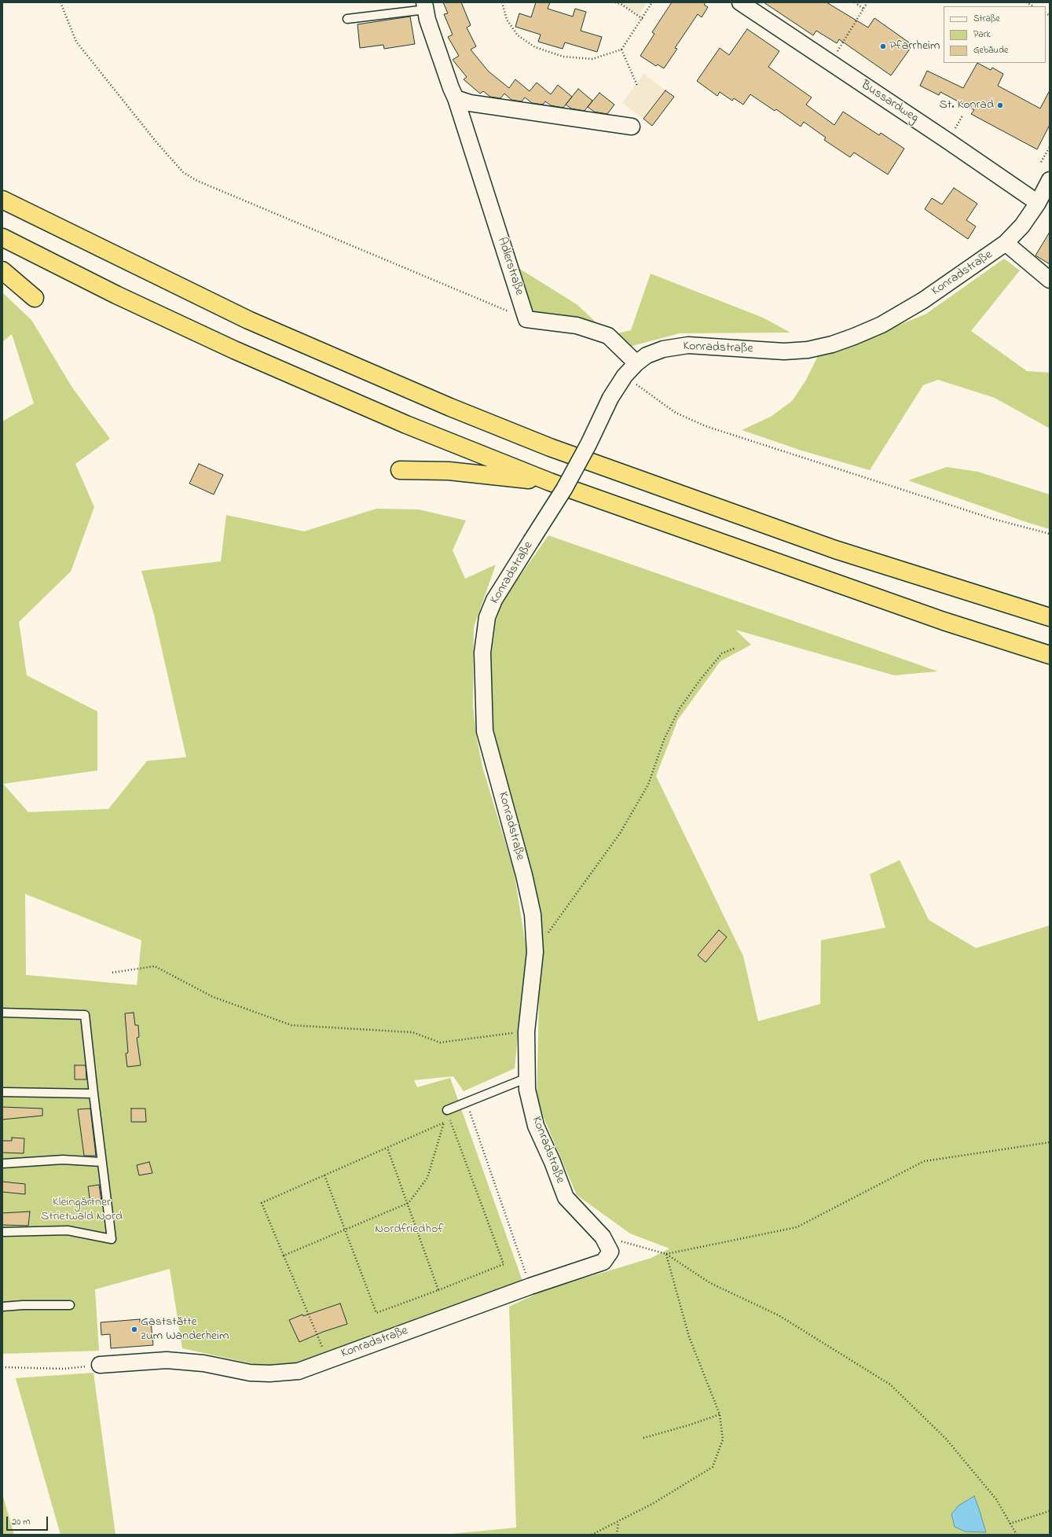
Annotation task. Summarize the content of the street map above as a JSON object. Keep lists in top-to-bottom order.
{
  "streets": {
    "street": ["Bussardweg", "Adlerstraße", "Konradstraße"]
  },
  "crossings": [
    ["Bussardweg", "Konradstraße"]
  ],
  "parks": ["Kleingärtner Strietwald Nord", "Nordfriedhof"],
  "places": ["Pfarrheim", "St. Konrad", "Gaststätte zum Wanderheim"],
  "legend": ["Straße", "Park", "Gebäude"],
  "scale_bar": "20 m"
}
